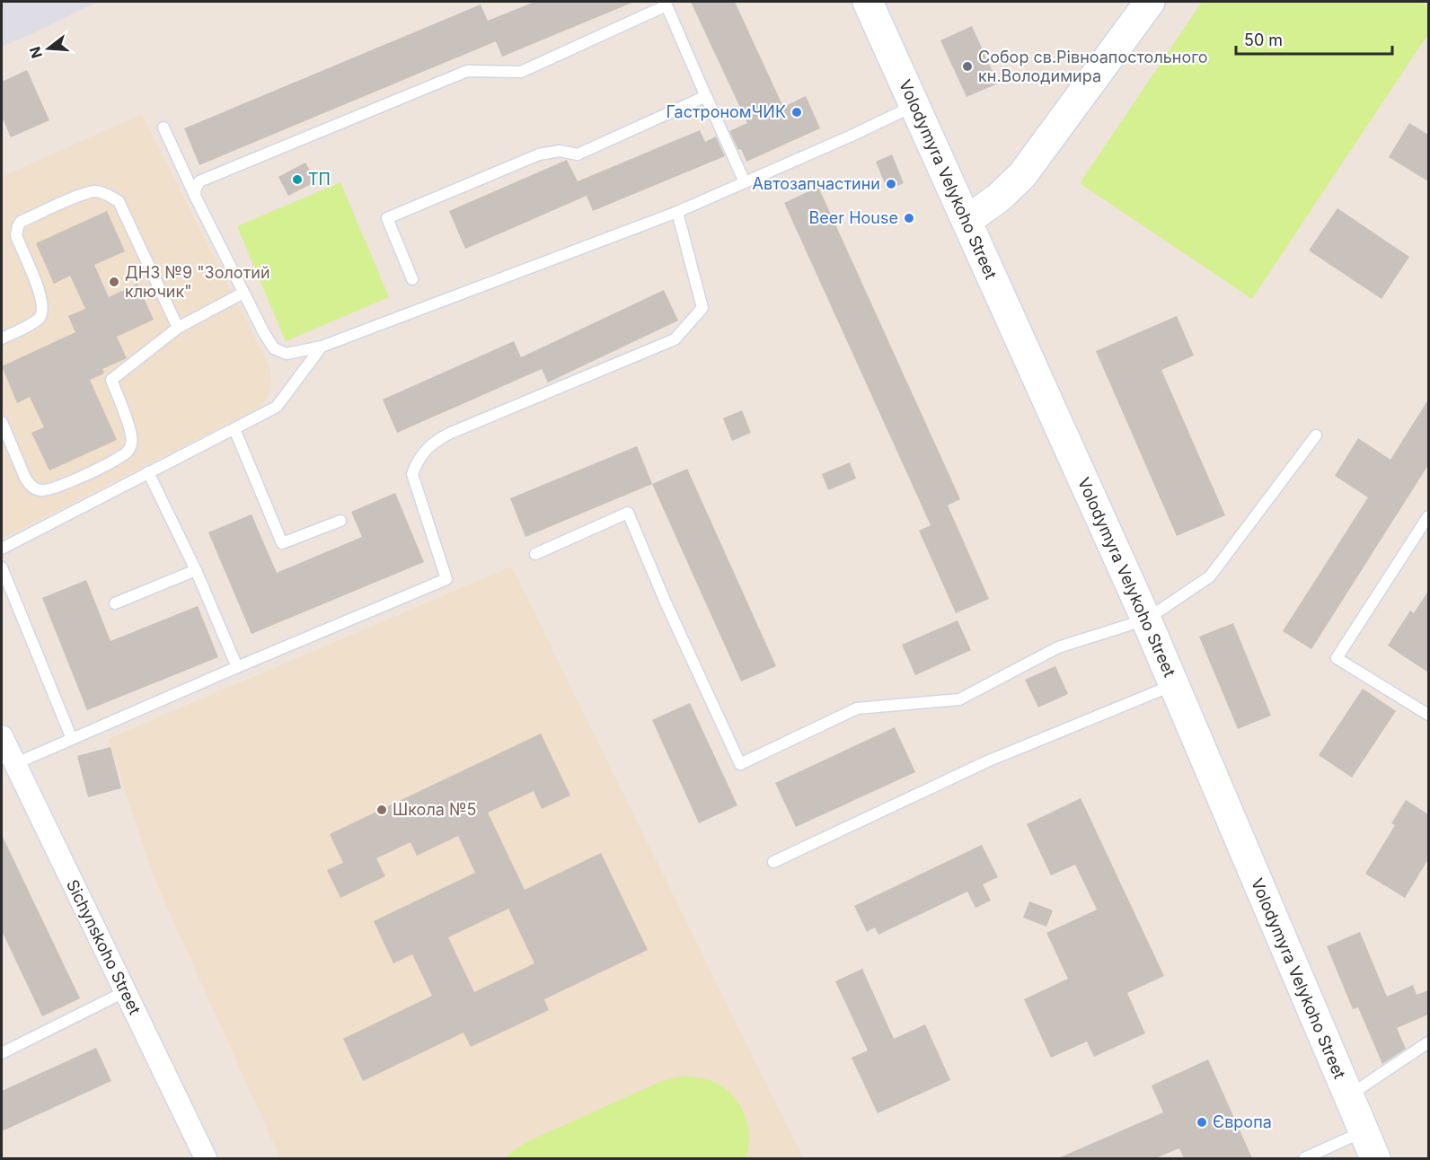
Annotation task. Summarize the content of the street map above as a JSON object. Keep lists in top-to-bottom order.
{
  "streets": {
    "main road": ["Volodymyra Velykoho Street"],
    "street": ["Sichynskoho Street"]
  },
  "places": [
    "Собор св.Рівноапостольного кн.Володимира",
    "ГастрономЧИК",
    "ТП",
    "Автозапчастини",
    "Beer House",
    "ДНЗ №9 \"Золотий ключик\"",
    "Школа №5",
    "Європа"
  ],
  "scale_bar": "50 m",
  "north": "left"
}
